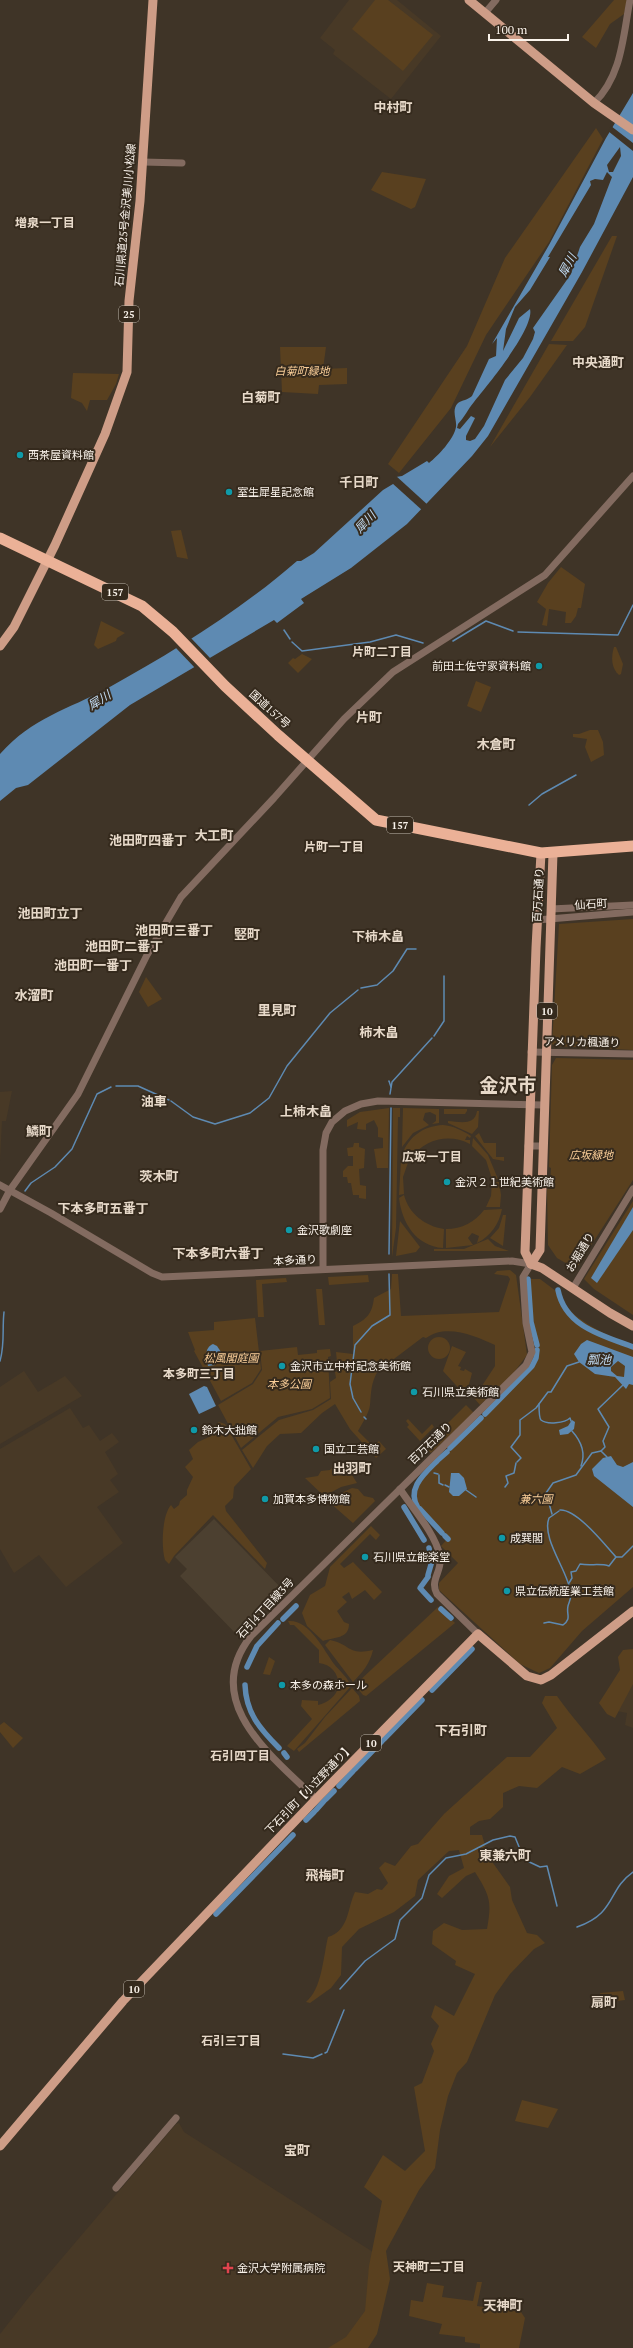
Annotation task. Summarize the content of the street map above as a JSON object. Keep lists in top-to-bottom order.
{
  "streets": {
    "highway": ["157", "国道157号", "百万石通り"],
    "main road": [
      "石川県道25号金沢美川小松線",
      "25",
      "10",
      "お堀通り",
      "下石引町【小立野通り】"
    ],
    "street": [
      "仙石町",
      "アメリカ楓通り",
      "本多通り",
      "石引4丁目線3号"
    ]
  },
  "crossings": [
    ["石川県道25号金沢美川小松線", "国道157号"],
    ["157", "百万石通り"],
    ["国道157号", "百万石通り"],
    ["百万石通り", "仙石町"],
    ["百万石通り", "アメリカ楓通り"],
    ["百万石通り", "本多通り"],
    ["百万石通り", "石引4丁目線3号"],
    ["石引4丁目線3号", "下石引町【小立野通り】"]
  ],
  "districts": [
    "中村町",
    "増泉一丁目",
    "中央通町",
    "白菊町",
    "千日町",
    "片町二丁目",
    "片町",
    "木倉町",
    "大工町",
    "池田町四番丁",
    "片町一丁目",
    "池田町立丁",
    "池田町三番丁",
    "竪町",
    "下柿木畠",
    "池田町二番丁",
    "池田町一番丁",
    "水溜町",
    "里見町",
    "柿木畠",
    "金沢市",
    "油車",
    "上柿木畠",
    "鱗町",
    "広坂一丁目",
    "茨木町",
    "下本多町五番丁",
    "下本多町六番丁",
    "本多町三丁目",
    "出羽町",
    "下石引町",
    "石引四丁目",
    "東兼六町",
    "飛梅町",
    "扇町",
    "石引三丁目",
    "宝町",
    "天神町二丁目",
    "天神町"
  ],
  "water": ["犀川", "瓢池"],
  "parks": [
    "白菊町緑地",
    "広坂緑地",
    "松風閣庭園",
    "本多公園",
    "兼六園"
  ],
  "places": {
    "other": [
      "西茶屋資料館",
      "室生犀星記念館",
      "前田土佐守家資料館",
      "金沢２１世紀美術館",
      "金沢歌劇座",
      "金沢市立中村記念美術館",
      "石川県立美術館",
      "鈴木大拙館",
      "国立工芸館",
      "加賀本多博物館",
      "成巽閣",
      "石川県立能楽堂",
      "県立伝統産業工芸館",
      "本多の森ホール"
    ],
    "health": ["金沢大学附属病院"]
  },
  "scale_bar": "100 m"
}
